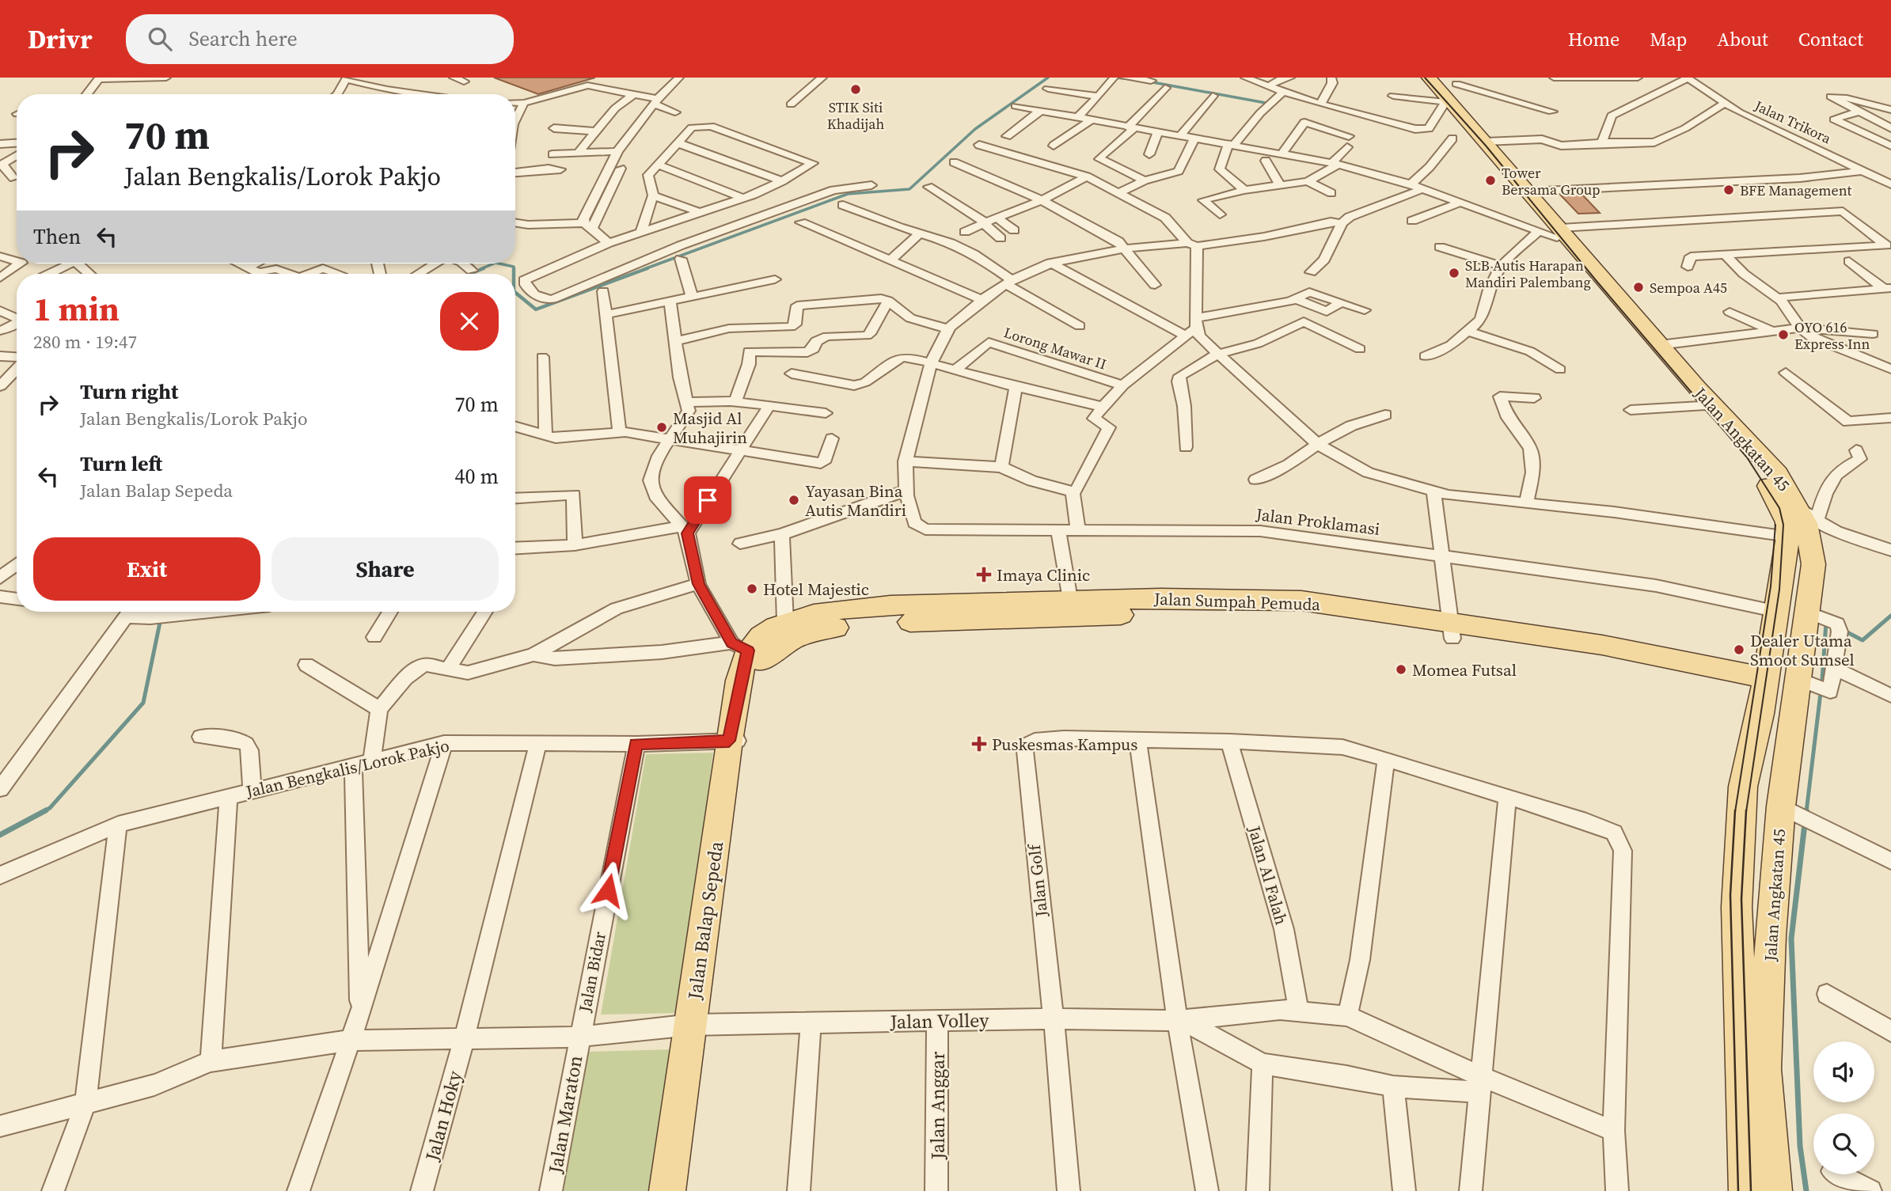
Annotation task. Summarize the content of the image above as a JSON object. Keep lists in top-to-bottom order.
{
  "streets": {
    "main road": ["Jalan Angkatan 45", "Jalan Sumpah Pemuda", "Jalan Balap Sepeda"],
    "street": [
      "Jalan Trikora",
      "Lorong Mawar II",
      "Jalan Proklamasi",
      "Jalan Bengkalis/Lorok Pakjo",
      "Jalan Al Falah",
      "Jalan Golf",
      "Jalan Bidar",
      "Jalan Volley",
      "Jalan Anggar",
      "Jalan Maraton",
      "Jalan Hoky"
    ]
  },
  "crossings": [
    ["Jalan Angkatan 45", "Jalan Proklamasi"],
    ["Jalan Angkatan 45", "Jalan Sumpah Pemuda"],
    ["Jalan Sumpah Pemuda", "Jalan Balap Sepeda"],
    ["Jalan Bengkalis/Lorok Pakjo", "Jalan Balap Sepeda"],
    ["Jalan Bengkalis/Lorok Pakjo", "Jalan Bidar"],
    ["Jalan Bengkalis/Lorok Pakjo", "Jalan Hoky"],
    ["Jalan Al Falah", "Jalan Volley"],
    ["Jalan Golf", "Jalan Volley"],
    ["Jalan Balap Sepeda", "Jalan Volley"],
    ["Jalan Bidar", "Jalan Volley"],
    ["Jalan Bidar", "Jalan Maraton"],
    ["Jalan Volley", "Jalan Anggar"],
    ["Jalan Volley", "Jalan Maraton"],
    ["Jalan Volley", "Jalan Hoky"]
  ],
  "places": {
    "other": [
      "STIK Siti Khadijah",
      "Tower Bersama Group",
      "BFE Management",
      "SLB Autis Harapan Mandiri Palembang",
      "Sempoa A45",
      "OYO 616 Express Inn",
      "Masjid Al Muhajirin",
      "Yayasan Bina Autis Mandiri",
      "Hotel Majestic",
      "Dealer Utama Smoot Sumsel",
      "Momea Futsal"
    ],
    "health": ["Imaya Clinic", "Puskesmas Kampus"]
  },
  "page": {
    "header": "Drivr",
    "search": "Search here",
    "nav": [
      "Home",
      "Map",
      "About",
      "Contact"
    ],
    "turn": ["70 m", "Jalan Bengkalis/Lorok Pakjo"],
    "then": "Then",
    "heading": ["1 min", "280 m · 19:47"],
    "list": [
      {
        "name": "Turn right",
        "note": "Jalan Bengkalis/Lorok Pakjo",
        "value": "70 m"
      },
      {
        "name": "Turn left",
        "note": "Jalan Balap Sepeda",
        "value": "40 m"
      }
    ],
    "buttons": ["Exit", "Share"]
  }
}
